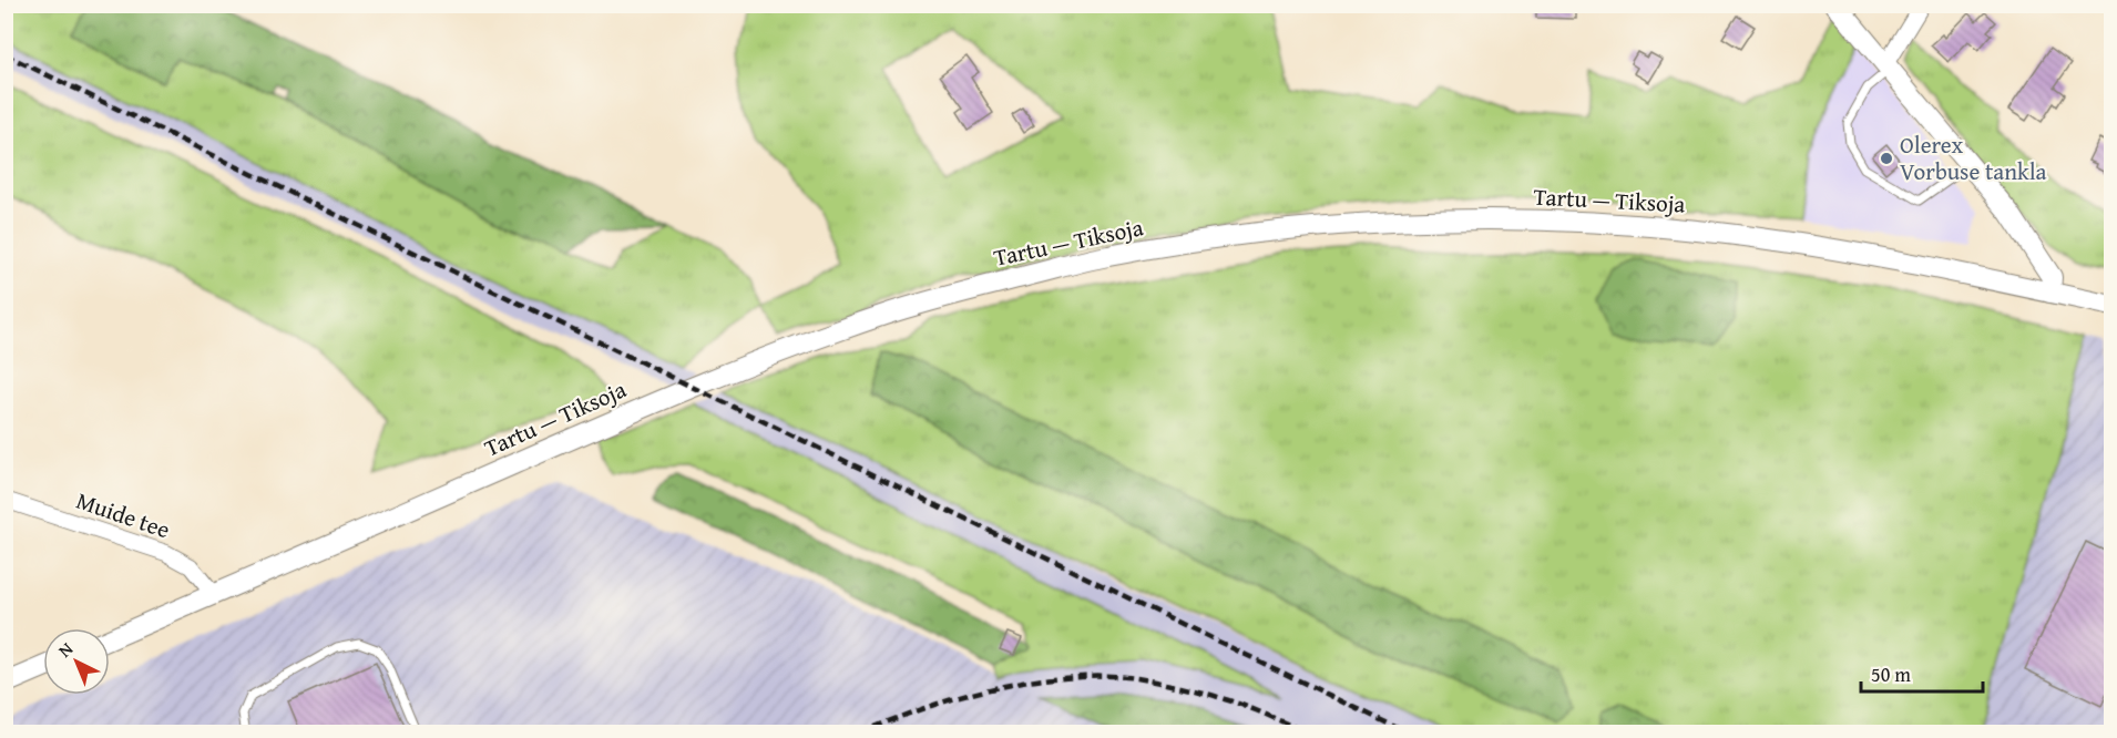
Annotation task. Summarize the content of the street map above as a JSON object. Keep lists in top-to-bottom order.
{
  "streets": {
    "main road": ["Tartu — Tiksoja"],
    "street": ["Muide tee"]
  },
  "crossings": [
    ["Tartu — Tiksoja", "Muide tee"]
  ],
  "places": ["Olerex Vorbuse tankla"],
  "scale_bar": "50 m",
  "north": "top left"
}
